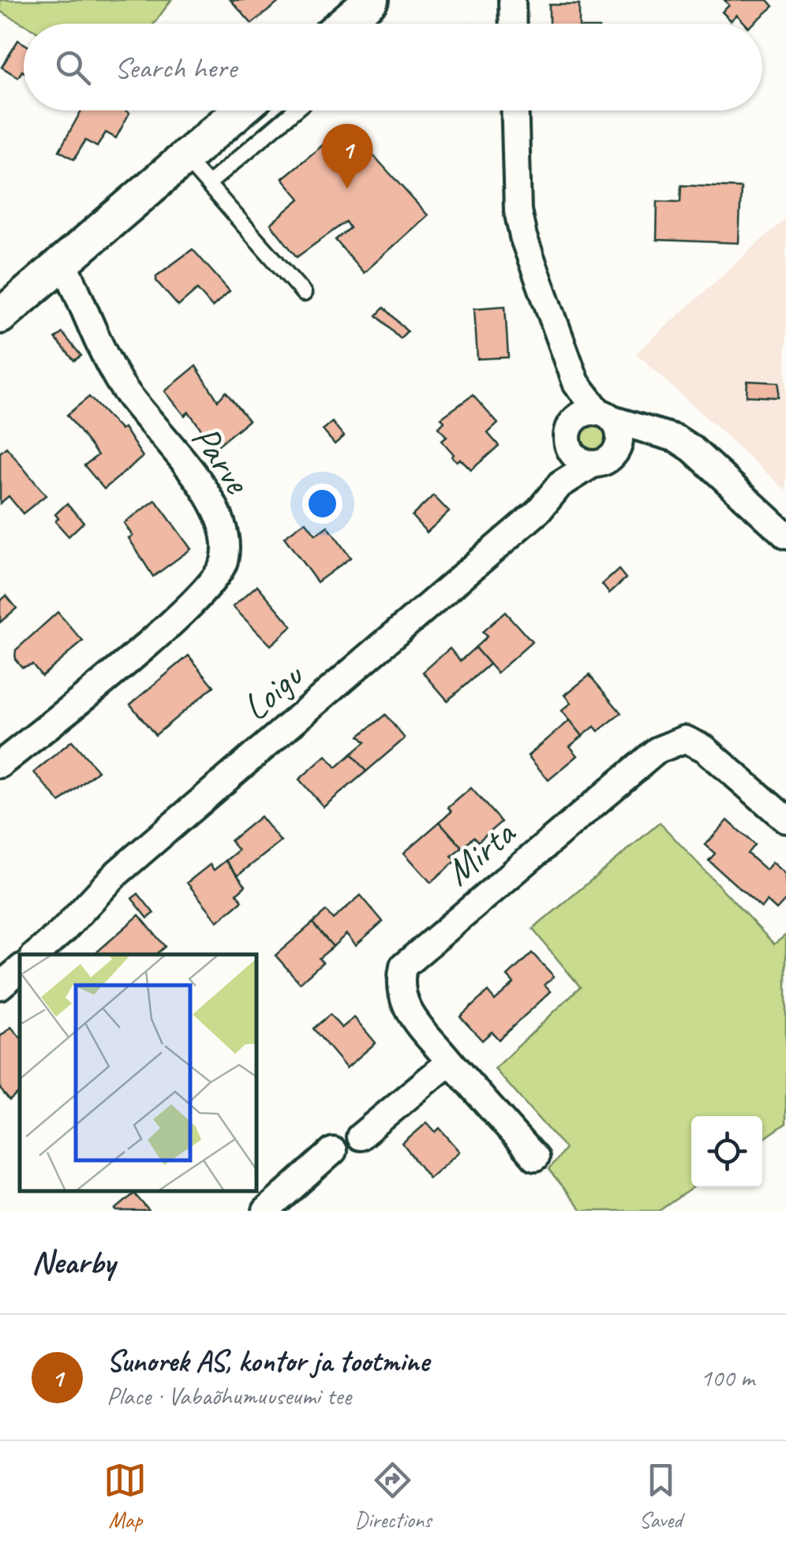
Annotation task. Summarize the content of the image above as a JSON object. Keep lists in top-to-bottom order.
{
  "streets": {
    "street": ["Parve", "Loigu", "Mirta"]
  },
  "page": {
    "search": "Search here",
    "pins": "1",
    "heading": "Nearby",
    "list": [
      {
        "mark": "1",
        "name": "Sunorek AS, kontor ja tootmine",
        "note": "Place · Vabaõhumuuseumi tee",
        "value": "100 m"
      }
    ],
    "nav": ["Map", "Directions", "Saved"]
  }
}
